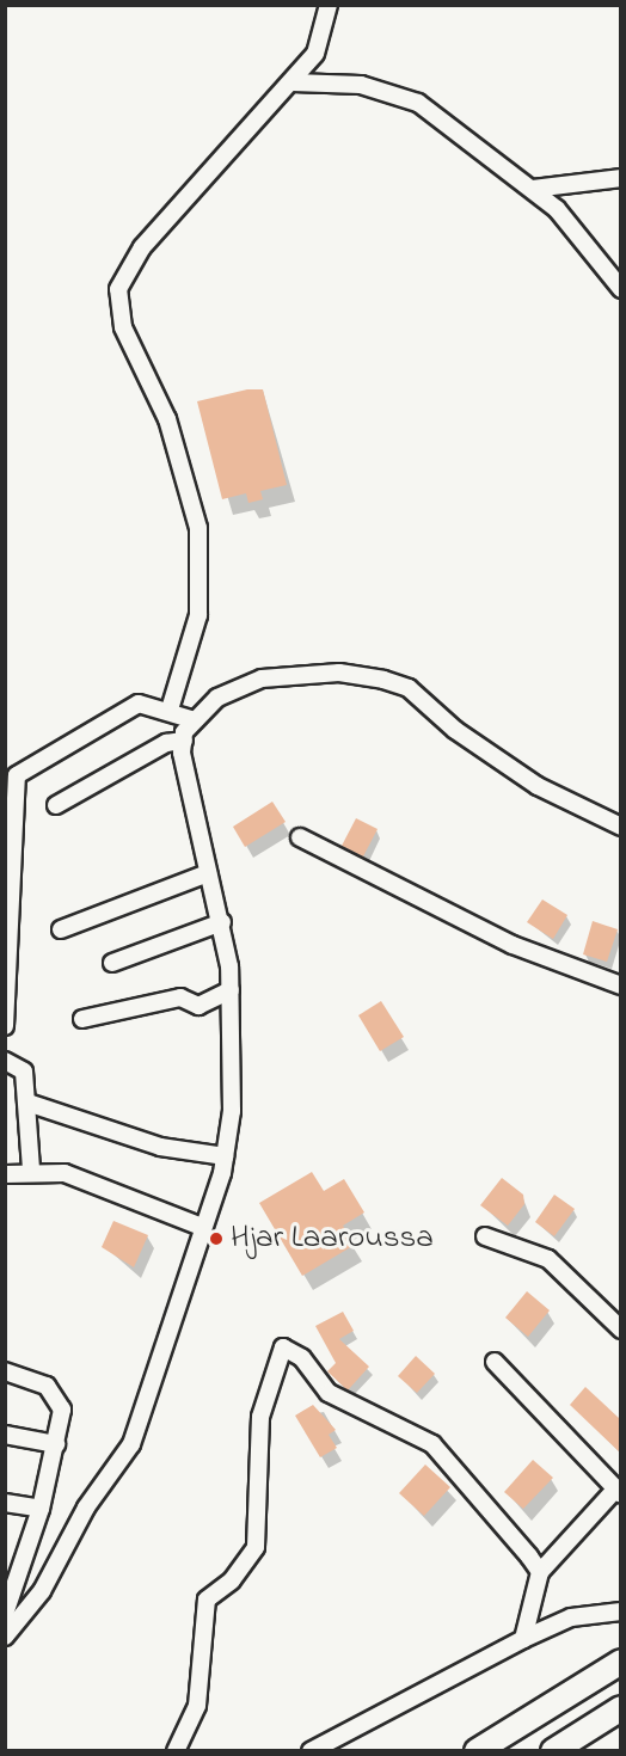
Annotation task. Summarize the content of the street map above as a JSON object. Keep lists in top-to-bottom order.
{
  "places": ["Hjar Laaroussa"]
}
